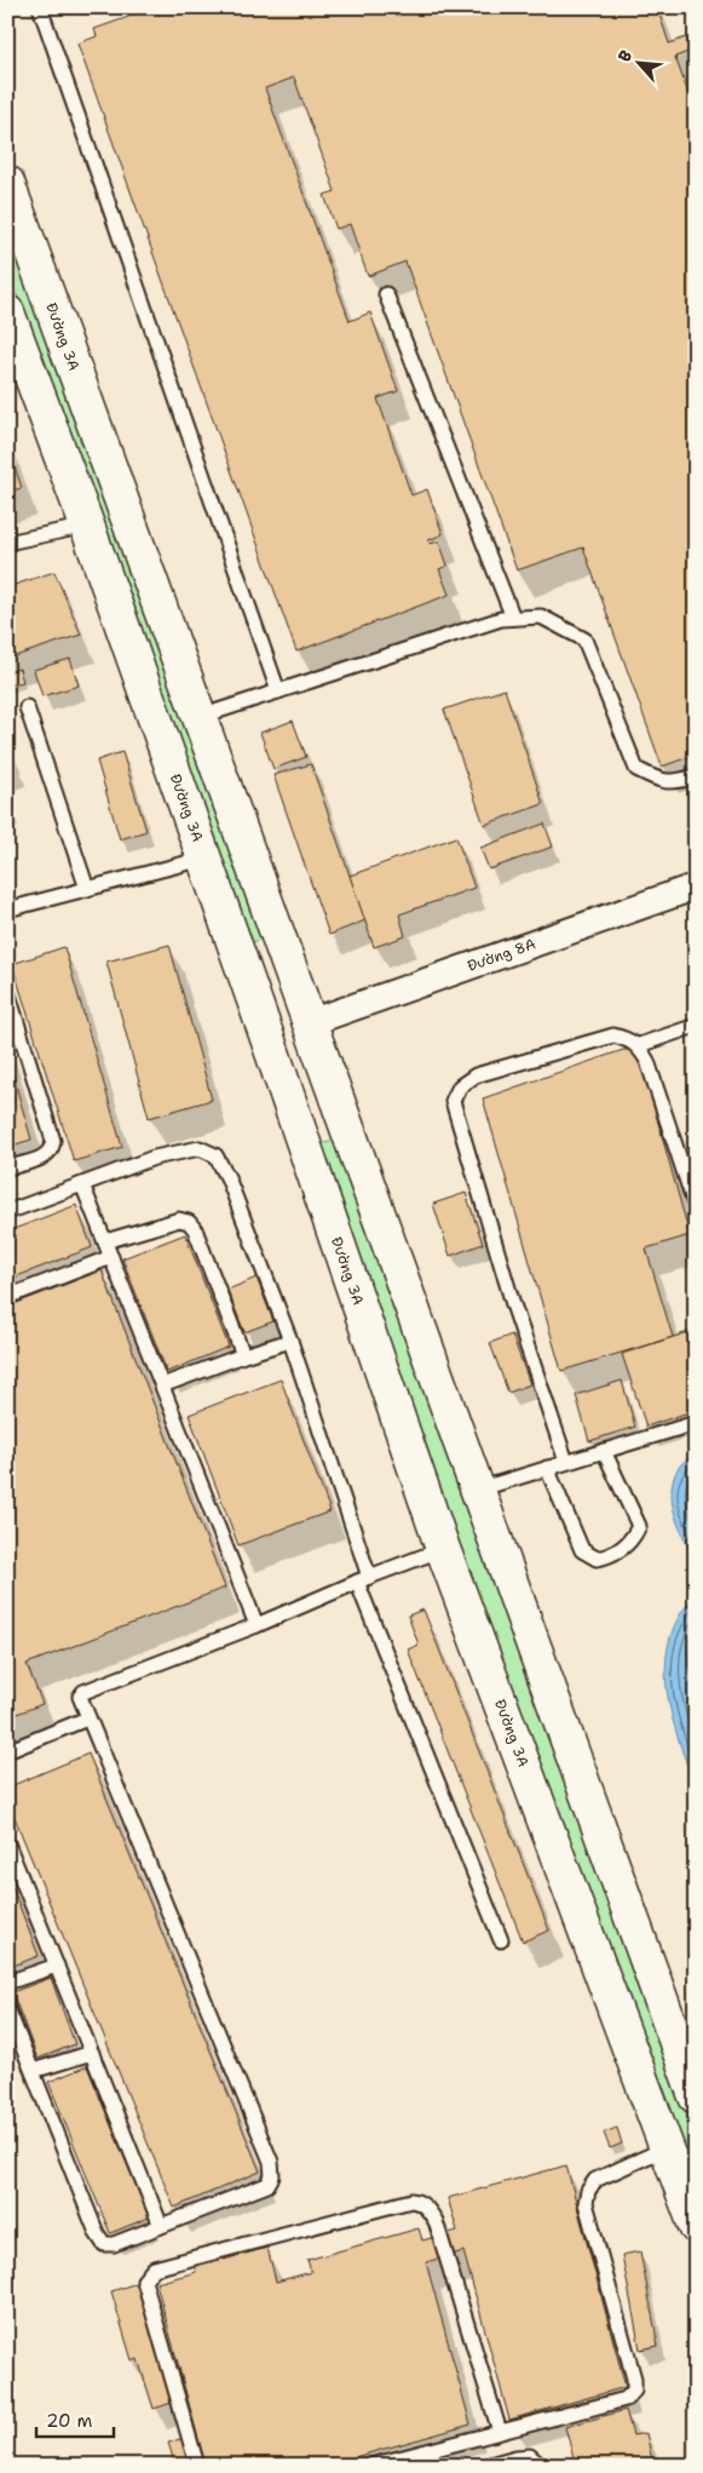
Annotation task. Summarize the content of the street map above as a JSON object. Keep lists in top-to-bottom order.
{
  "streets": {
    "street": ["Đường 3A", "Đường 8A"]
  },
  "crossings": [
    ["Đường 3A", "Đường 8A"]
  ],
  "scale_bar": "20 m",
  "north": "top left"
}
